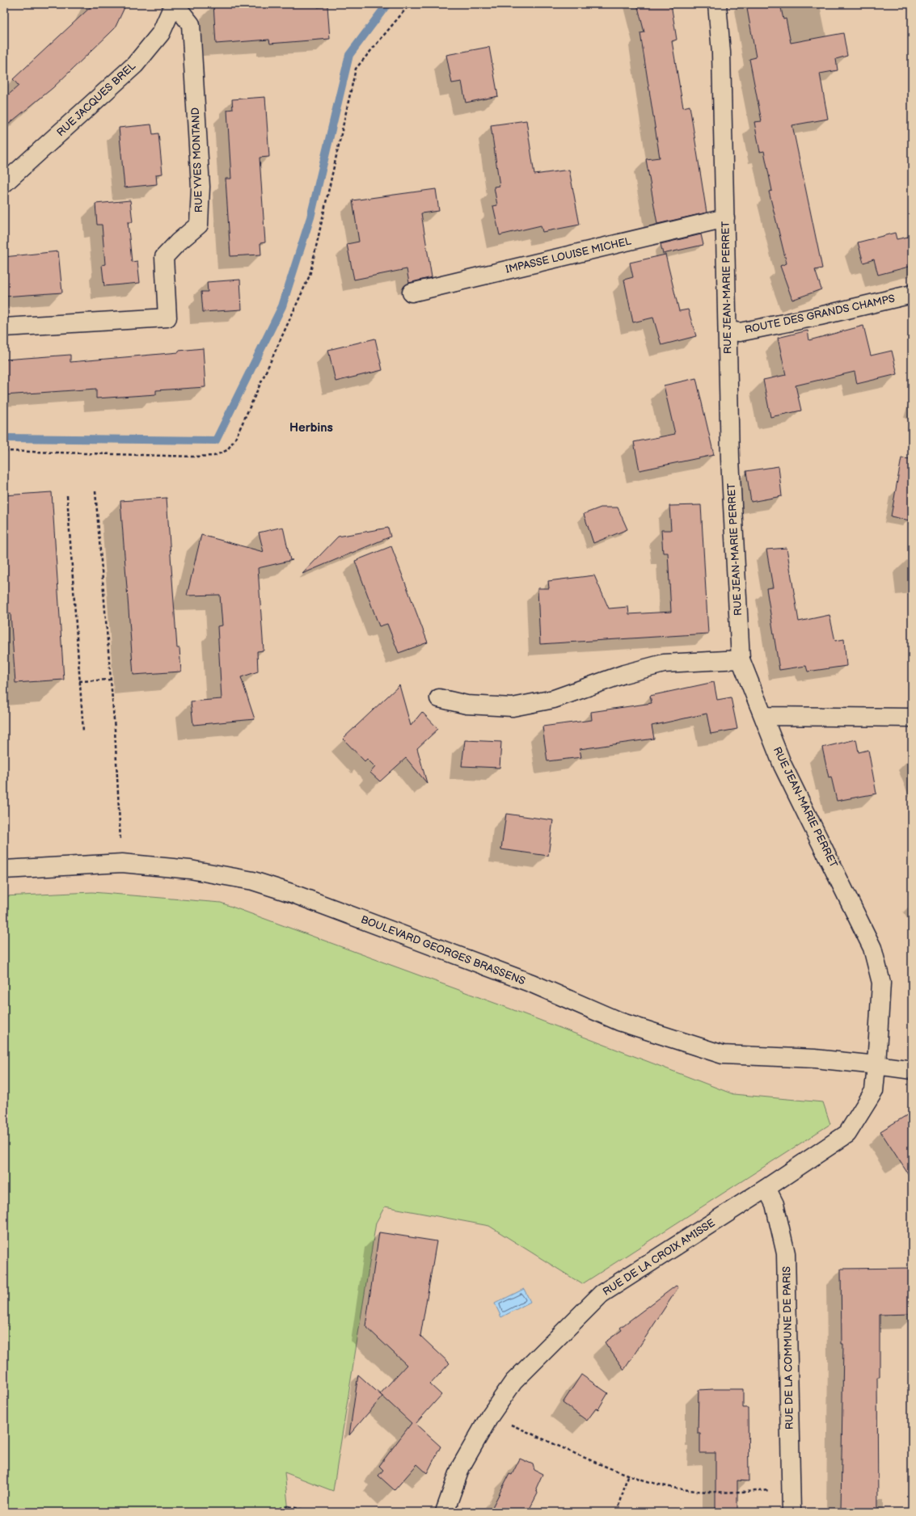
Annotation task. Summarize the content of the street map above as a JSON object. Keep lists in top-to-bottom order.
{
  "streets": {
    "street": [
      "RUE JACQUES BREL",
      "RUE YVES MONTAND",
      "IMPASSE LOUISE MICHEL",
      "RUE JEAN-MARIE PERRET",
      "ROUTE DES GRANDS CHAMPS",
      "BOULEVARD GEORGES BRASSENS",
      "RUE DE LA CROIX AMISSE",
      "RUE DE LA COMMUNE DE PARIS"
    ]
  },
  "crossings": [
    ["RUE JACQUES BREL", "RUE YVES MONTAND"],
    ["IMPASSE LOUISE MICHEL", "RUE JEAN-MARIE PERRET"],
    ["RUE JEAN-MARIE PERRET", "ROUTE DES GRANDS CHAMPS"],
    ["RUE JEAN-MARIE PERRET", "BOULEVARD GEORGES BRASSENS"],
    ["RUE JEAN-MARIE PERRET", "RUE DE LA CROIX AMISSE"],
    ["BOULEVARD GEORGES BRASSENS", "RUE DE LA CROIX AMISSE"],
    ["RUE DE LA CROIX AMISSE", "RUE DE LA COMMUNE DE PARIS"]
  ],
  "districts": ["Herbins"]
}
